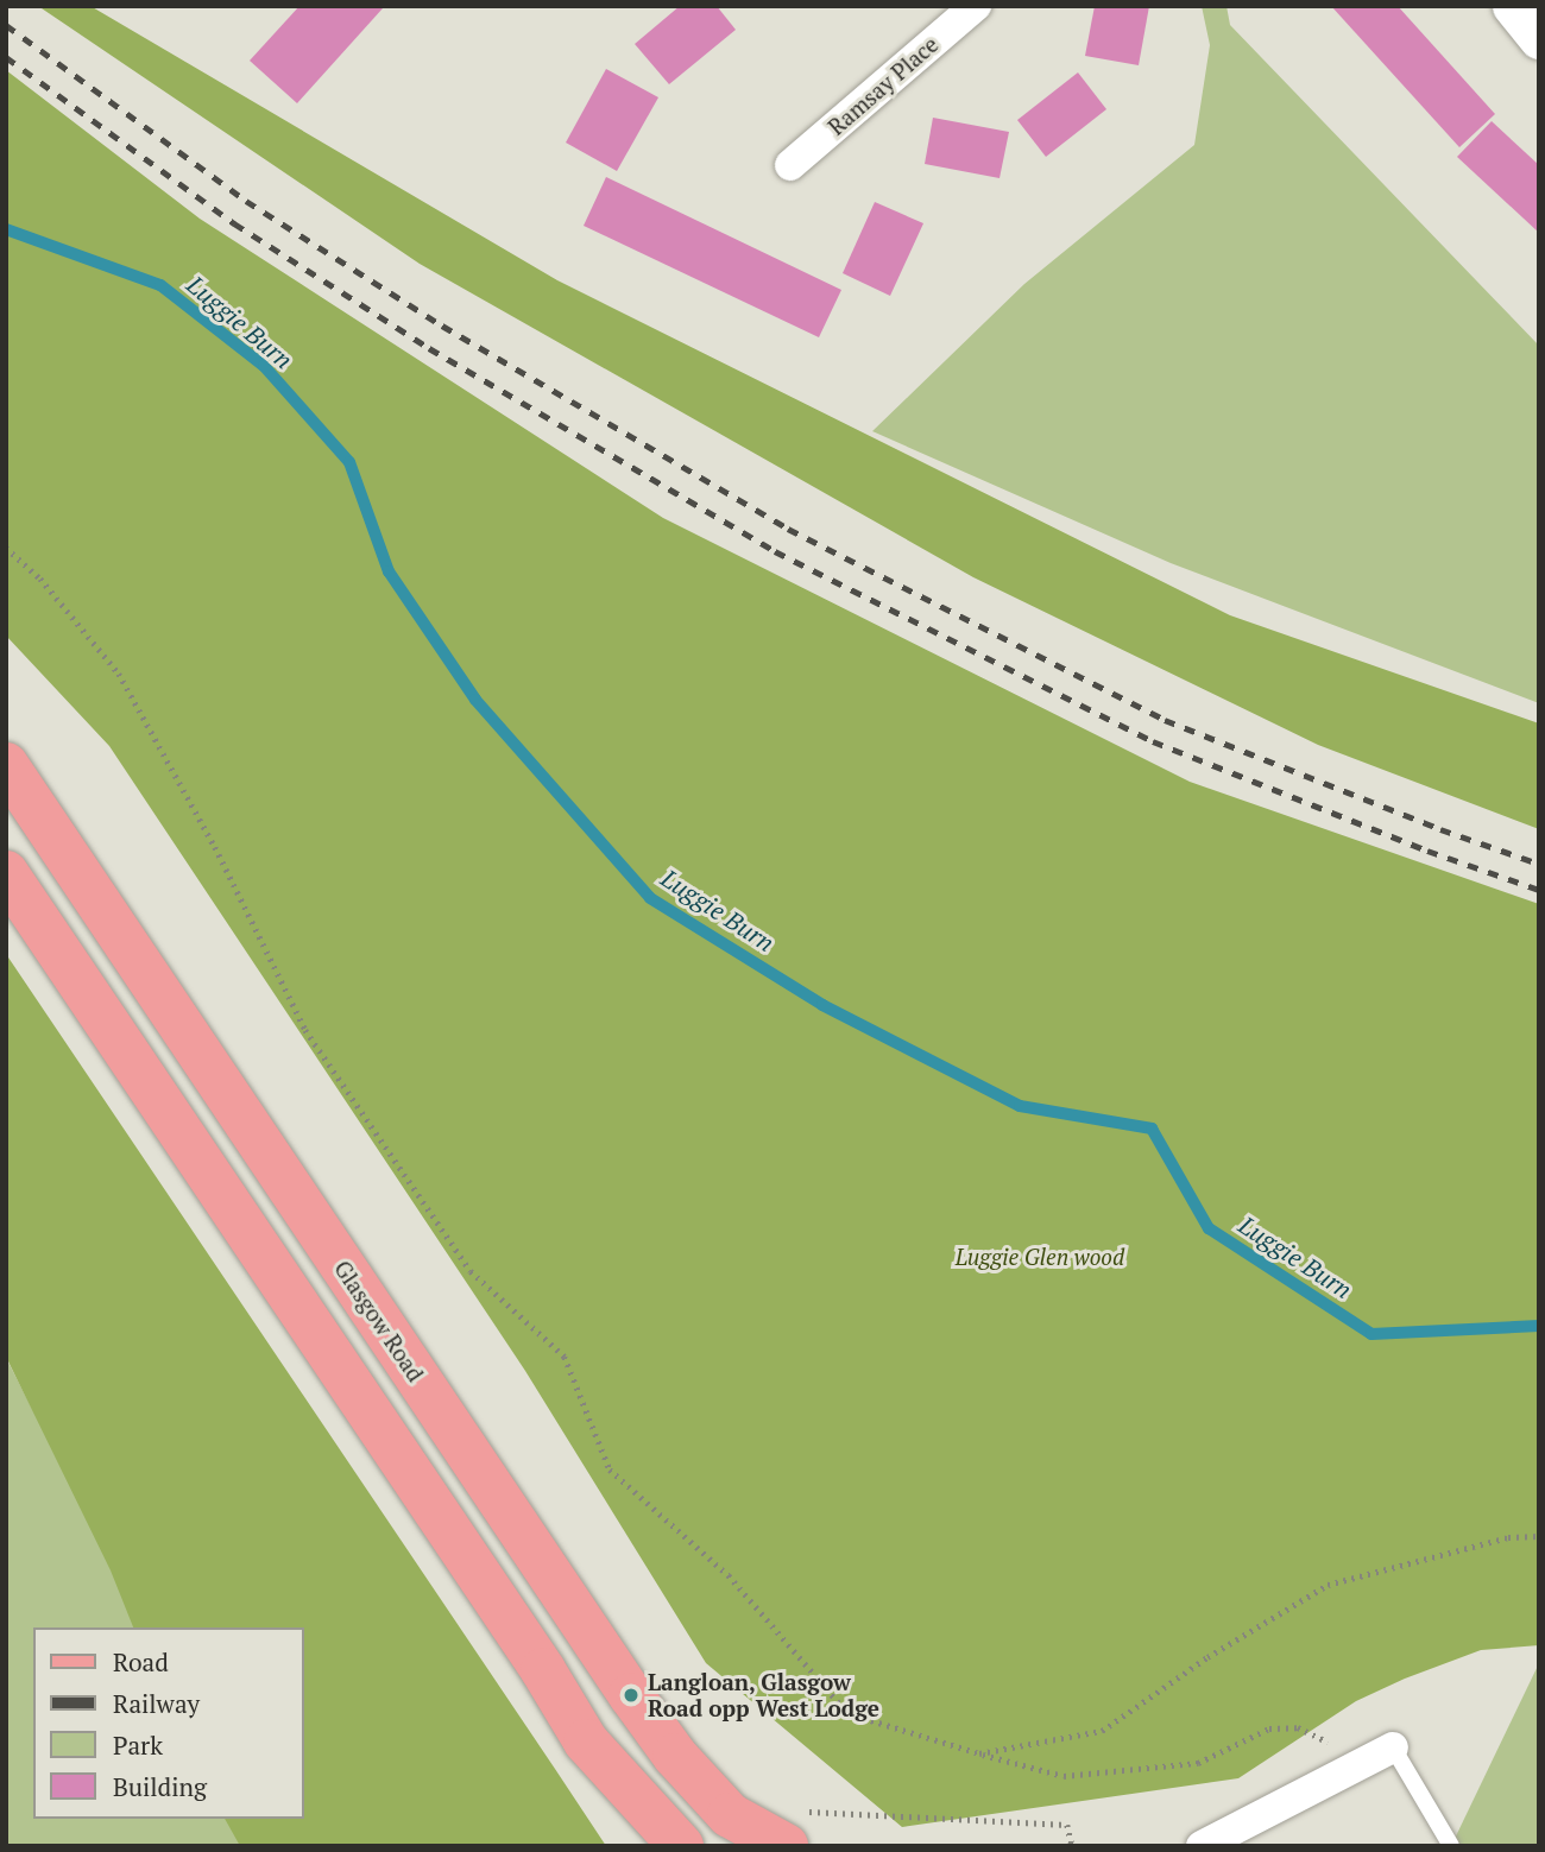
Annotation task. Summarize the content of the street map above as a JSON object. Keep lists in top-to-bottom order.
{
  "streets": {
    "main road": ["Glasgow Road"],
    "street": ["Ramsay Place"]
  },
  "water": ["Luggie Burn"],
  "parks": ["Luggie Glen wood"],
  "places": ["Langloan, Glasgow Road opp West Lodge"],
  "legend": [
    "Road",
    "Railway",
    "Park",
    "Building"
  ]
}
